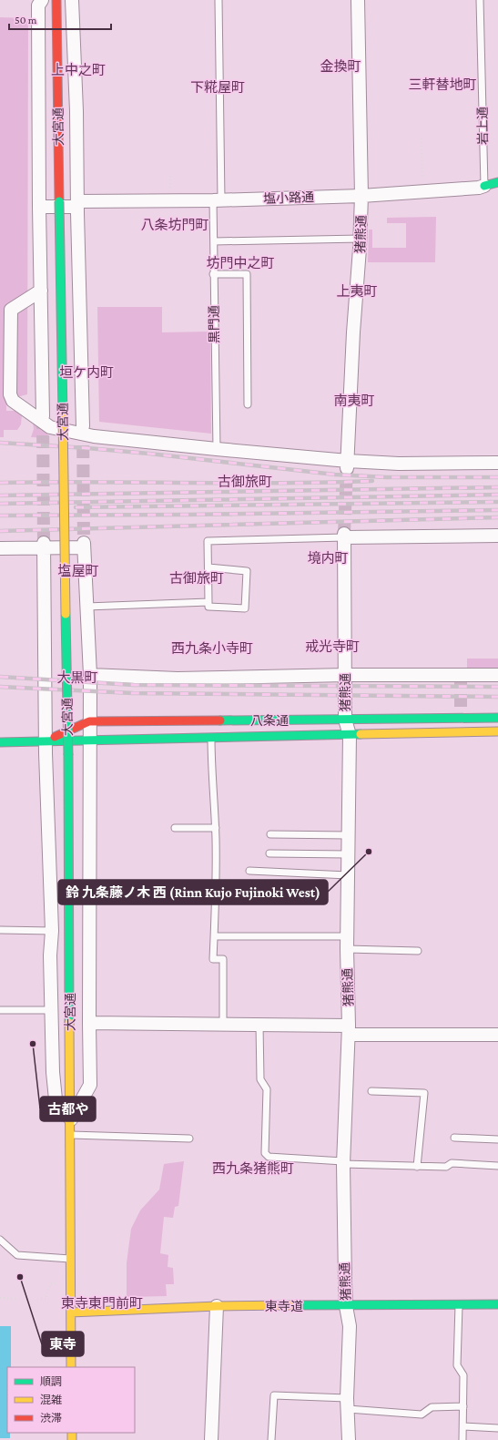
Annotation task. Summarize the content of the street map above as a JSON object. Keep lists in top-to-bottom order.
{
  "streets": {
    "street": [
      "大宮通",
      "塩小路通",
      "猪熊通",
      "八条通",
      "東寺道"
    ],
    "lane": ["岩上通", "黒門通"]
  },
  "crossings": [
    ["岩上通", "塩小路通"],
    ["大宮通", "東寺道"],
    ["塩小路通", "猪熊通"],
    ["塩小路通", "黒門通"],
    ["猪熊通", "八条通"],
    ["猪熊通", "東寺道"]
  ],
  "districts": [
    "金換町",
    "上中之町",
    "三軒替地町",
    "下糀屋町",
    "八条坊門町",
    "坊門中之町",
    "上夷町",
    "垣ケ内町",
    "南夷町",
    "古御旅町",
    "境内町",
    "塩屋町",
    "古御旅町",
    "戒光寺町",
    "西九条小寺町",
    "大黒町",
    "西九条猪熊町",
    "東寺東門前町"
  ],
  "places": ["鈴 九条藤ノ木 西 (Rinn Kujo Fujinoki West)", "古都や", "東寺"],
  "legend": ["順調", "混雑", "渋滞"],
  "scale_bar": "50 m"
}
